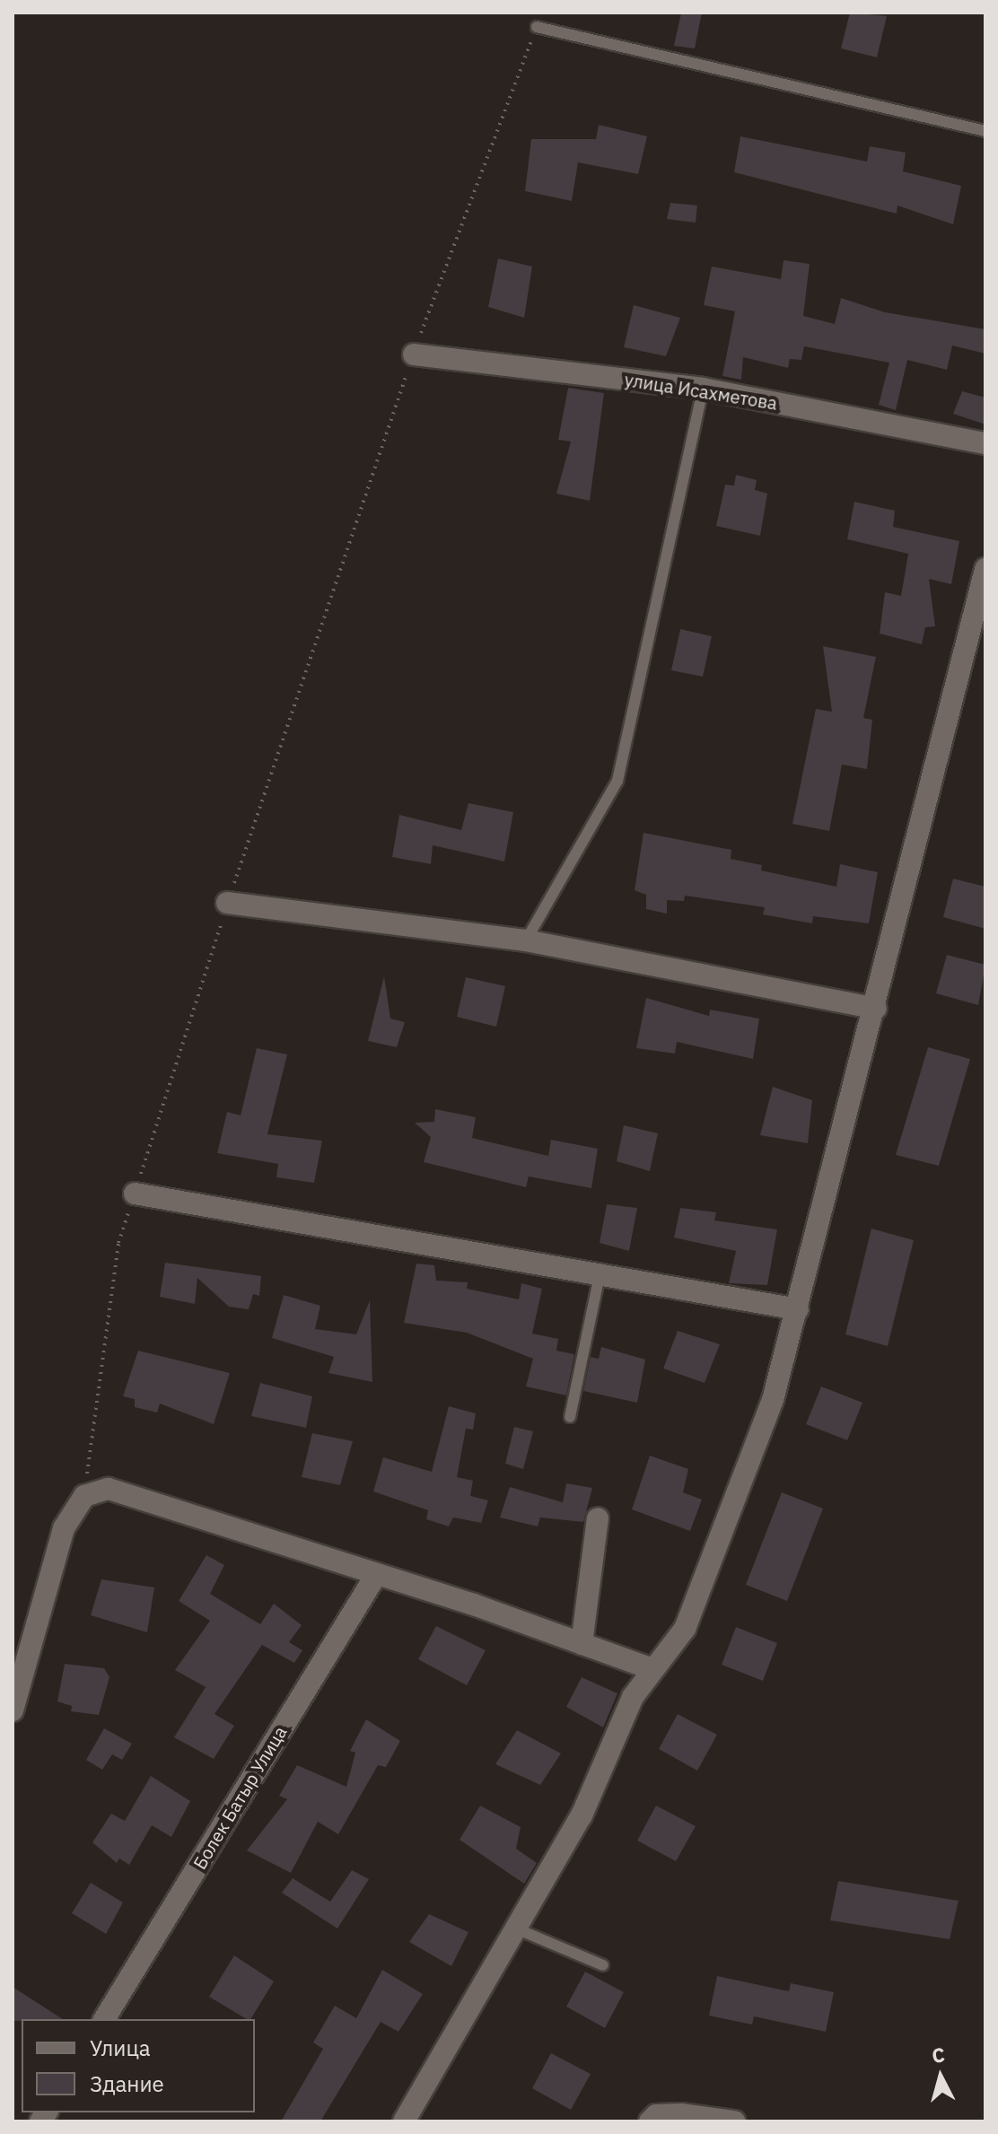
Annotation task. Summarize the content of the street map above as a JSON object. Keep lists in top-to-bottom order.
{
  "streets": {
    "street": ["улица Исахметова", "Болек Батыр Улица"]
  },
  "legend": ["Улица", "Здание"],
  "north": "top"
}
